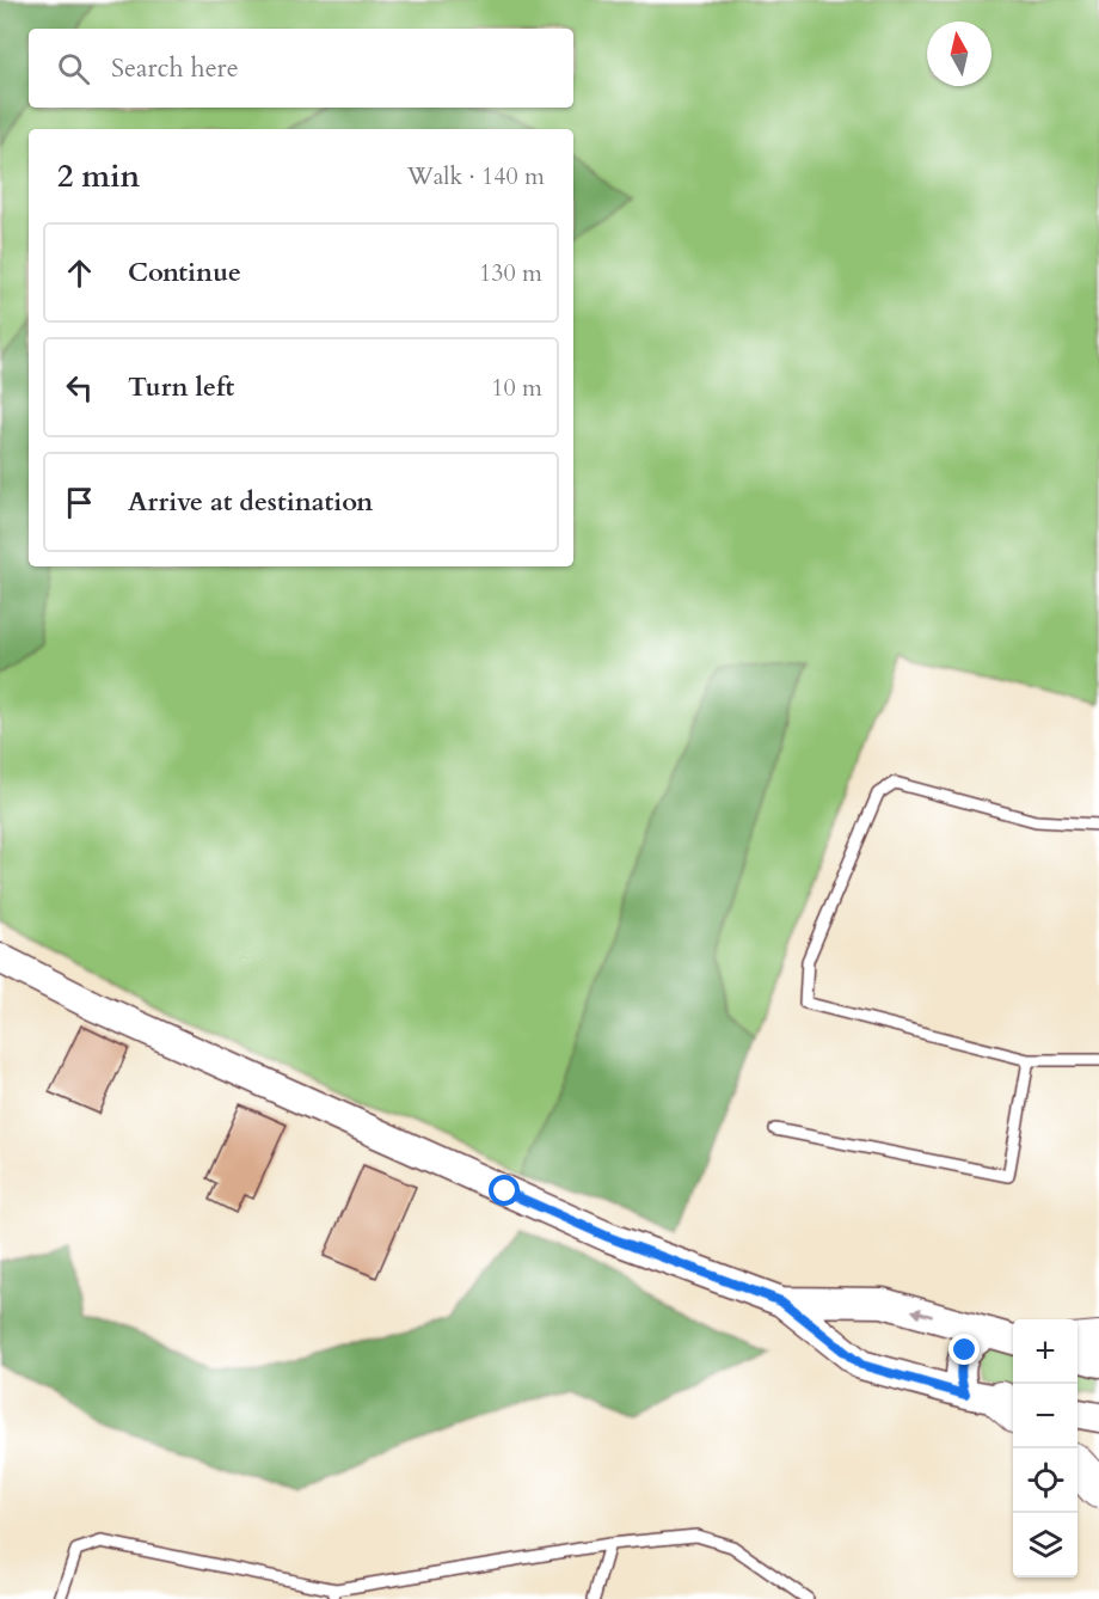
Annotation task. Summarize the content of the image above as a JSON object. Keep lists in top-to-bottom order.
{
  "north": "top",
  "page": {
    "search": "Search here",
    "heading": ["2 min", "Walk · 140 m"],
    "list": [
      ["Continue", "130 m"],
      ["Turn left", "10 m"],
      "Arrive at destination"
    ],
    "map_buttons": ["+", "−"]
  }
}
